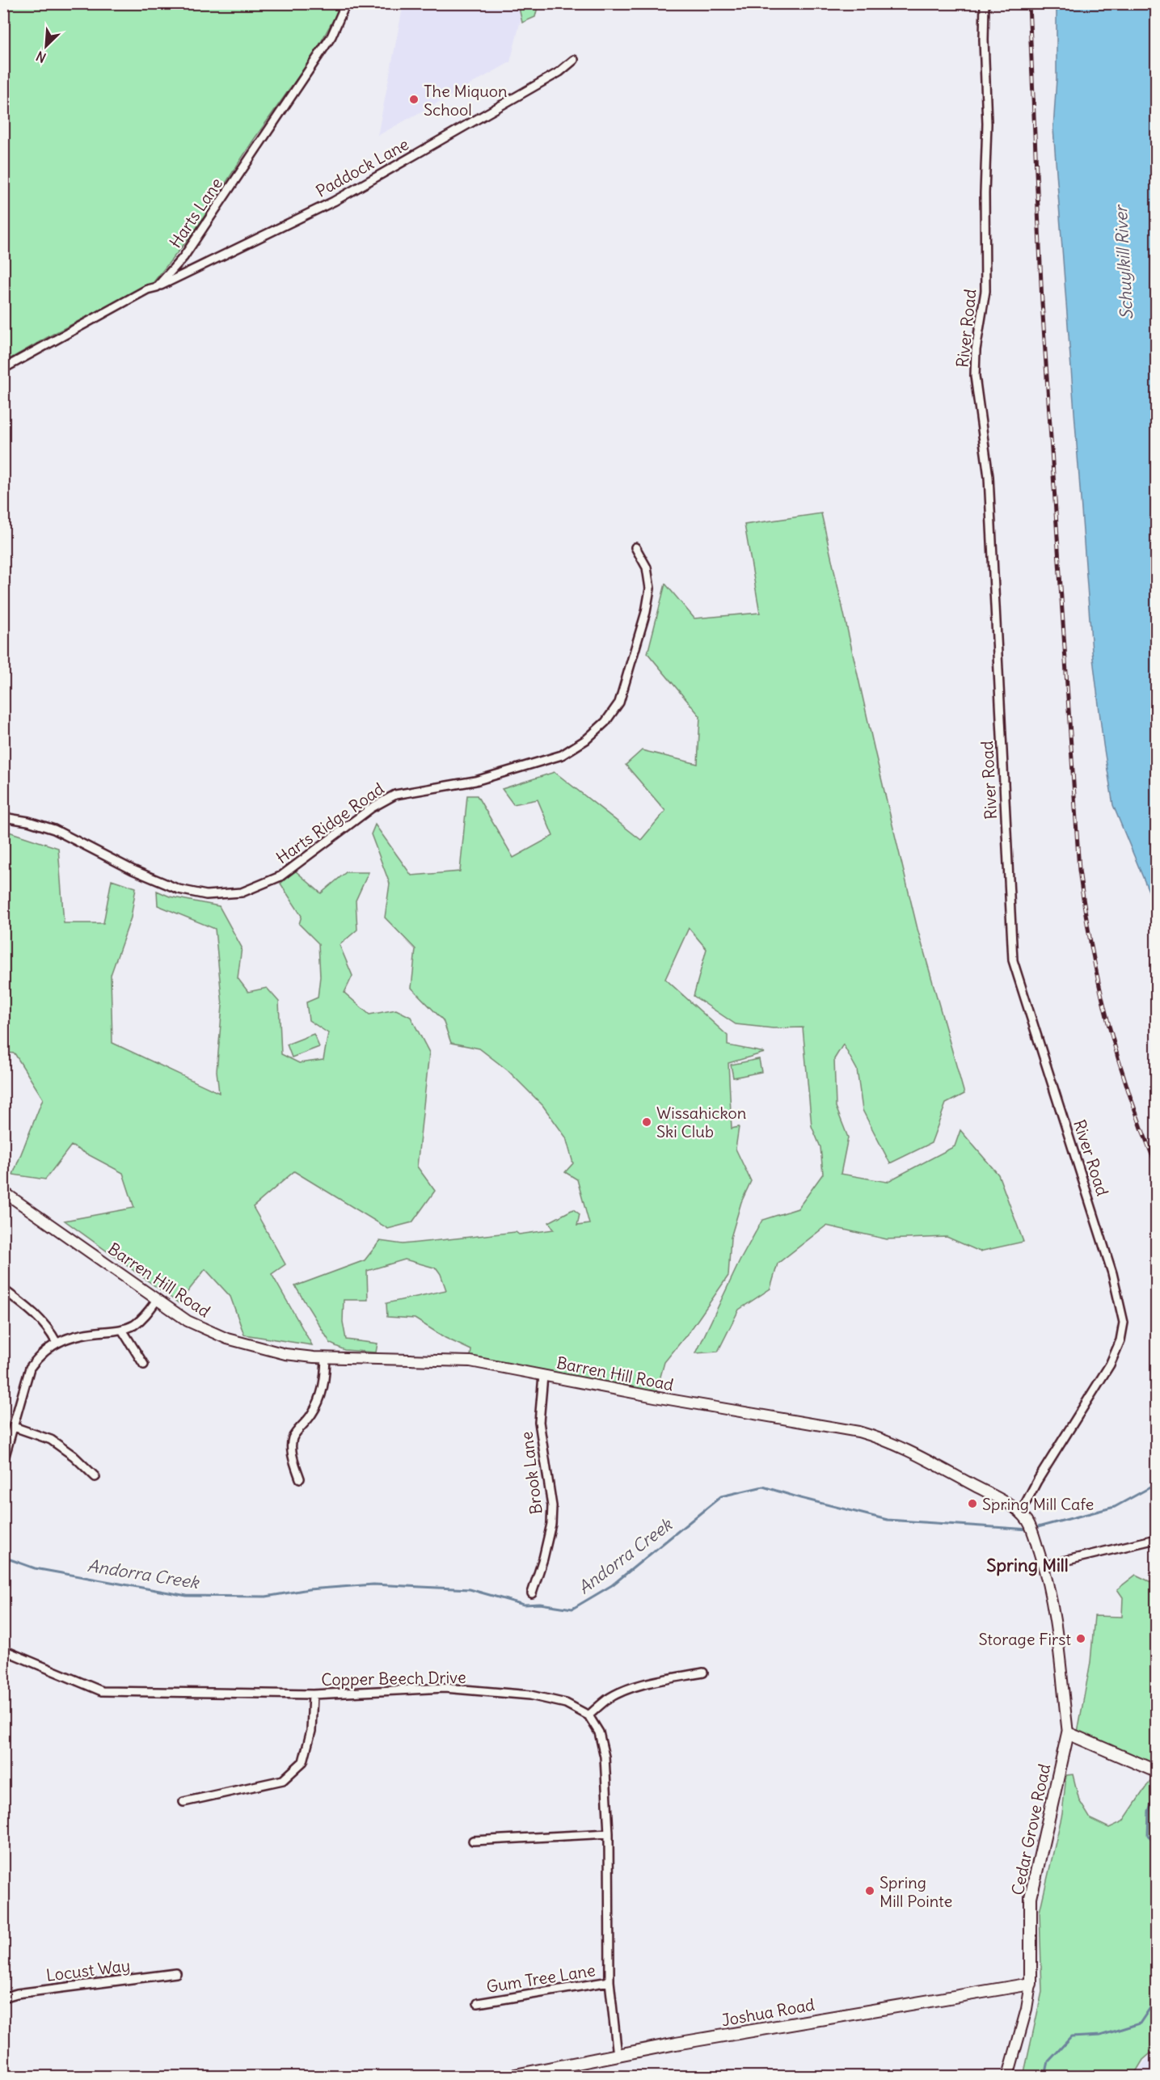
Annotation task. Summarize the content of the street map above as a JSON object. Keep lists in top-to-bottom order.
{
  "streets": {
    "main road": ["Cedar Grove Road", "Joshua Road"],
    "street": [
      "Paddock Lane",
      "Harts Lane",
      "River Road",
      "Harts Ridge Road",
      "Barren Hill Road",
      "Brook Lane",
      "Copper Beech Drive",
      "Locust Way",
      "Gum Tree Lane"
    ]
  },
  "crossings": [
    ["Paddock Lane", "Harts Lane"],
    ["River Road", "Barren Hill Road"],
    ["Barren Hill Road", "Brook Lane"],
    ["Barren Hill Road", "Cedar Grove Road"],
    ["Cedar Grove Road", "Joshua Road"]
  ],
  "districts": ["Spring Mill"],
  "water": ["Schuylkill River", "Andorra Creek"],
  "places": [
    "The Miquon School",
    "Wissahickon Ski Club",
    "Spring Mill Cafe",
    "Storage First",
    "Spring Mill Pointe"
  ],
  "north": "bottom left"
}
